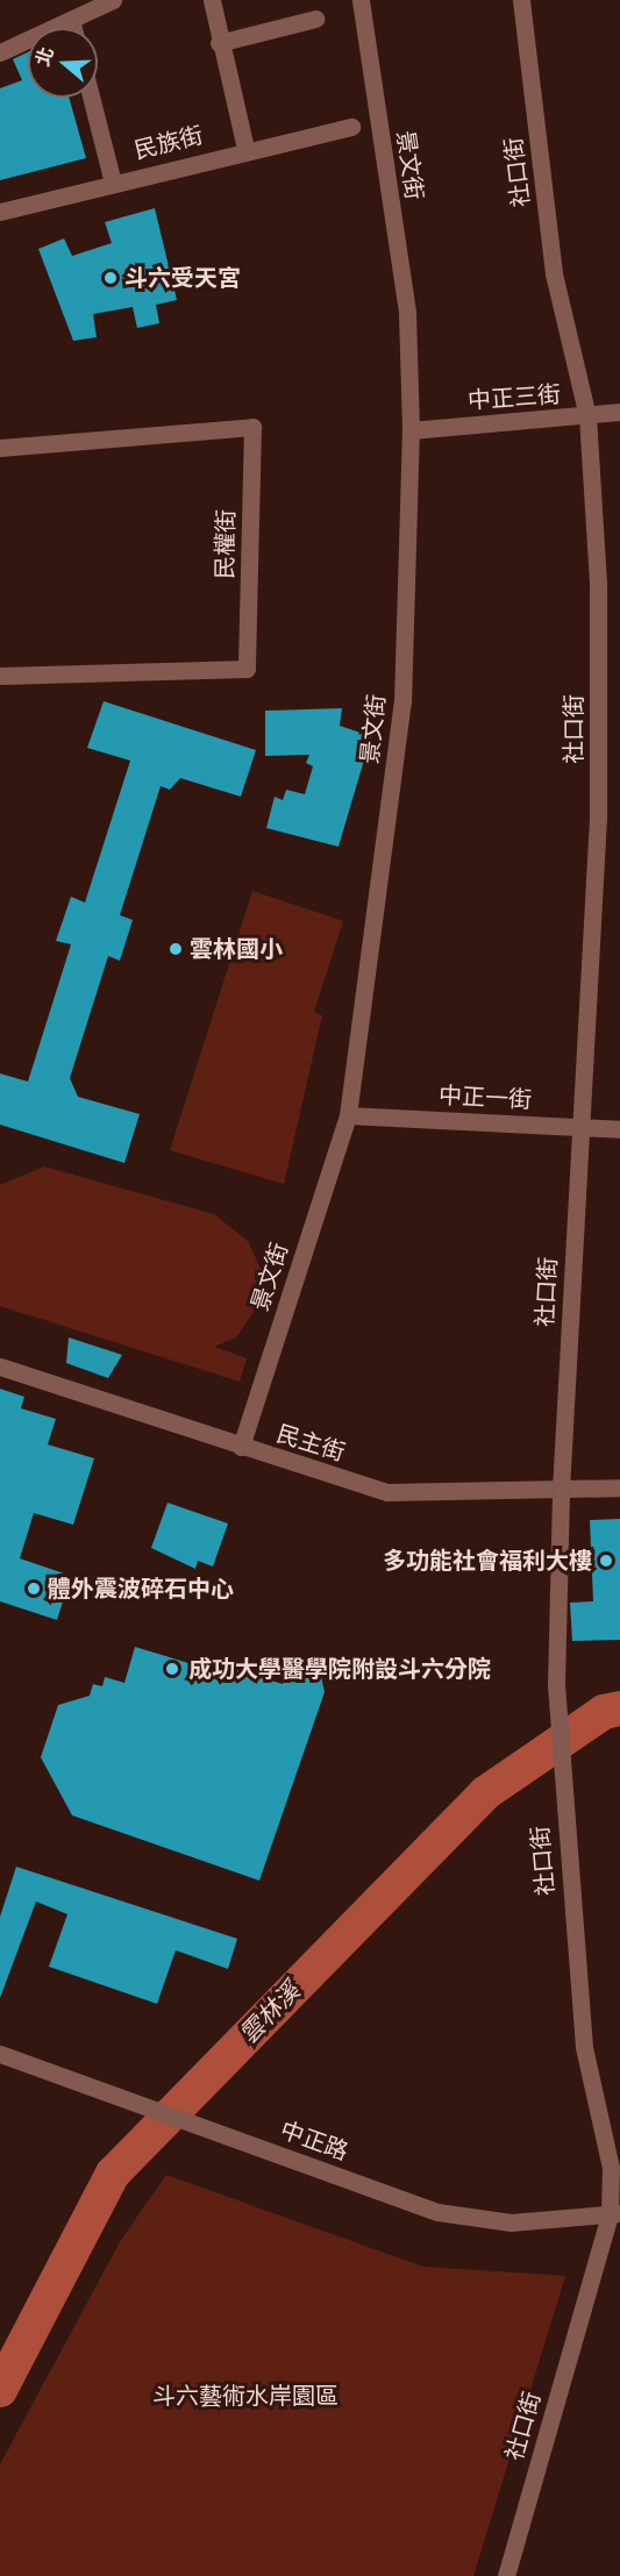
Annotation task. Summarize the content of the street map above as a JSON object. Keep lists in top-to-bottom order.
{
  "streets": {
    "street": [
      "民族街",
      "景文街",
      "社口街",
      "中正三街",
      "民權街",
      "中正一街",
      "民主街",
      "中正路"
    ]
  },
  "crossings": [
    ["景文街", "中正三街"],
    ["景文街", "中正一街"],
    ["景文街", "民主街"],
    ["社口街", "中正三街"],
    ["社口街", "中正一街"],
    ["社口街", "民主街"],
    ["社口街", "中正路"]
  ],
  "water": ["雲林溪"],
  "parks": ["斗六藝術水岸園區"],
  "places": [
    "斗六受天宮",
    "雲林國小",
    "多功能社會福利大樓",
    "體外震波碎石中心",
    "成功大學醫學院附設斗六分院"
  ],
  "north": "left"
}
